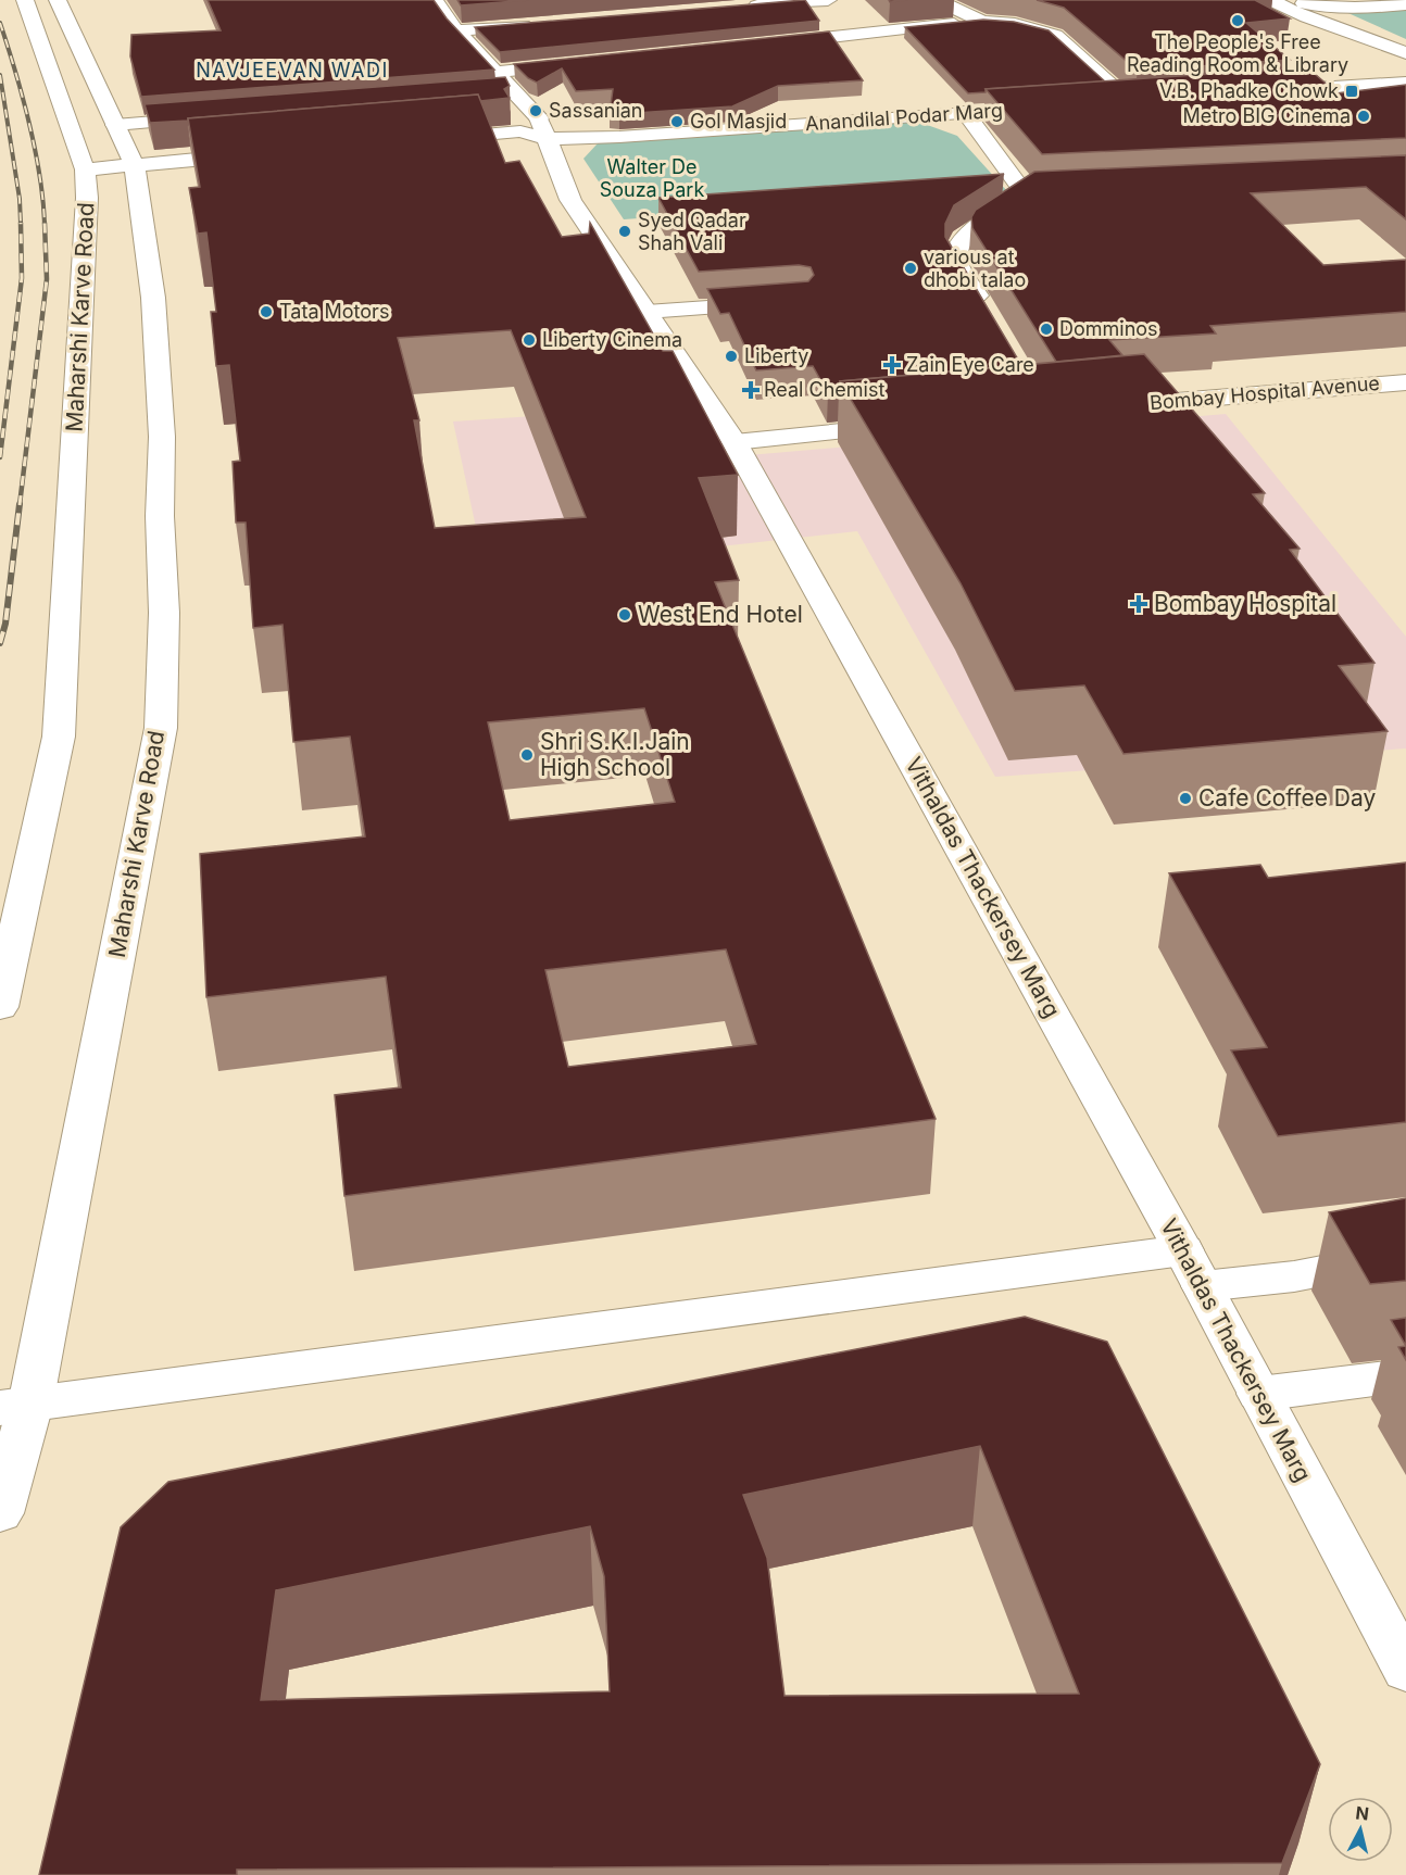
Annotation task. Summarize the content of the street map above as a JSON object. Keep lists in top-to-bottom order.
{
  "streets": {
    "street": [
      "Anandilal Podar Marg",
      "Maharshi Karve Road",
      "Bombay Hospital Avenue",
      "Vithaldas Thackersey Marg"
    ]
  },
  "crossings": [
    ["Anandilal Podar Marg", "Vithaldas Thackersey Marg"]
  ],
  "districts": ["NAVJEEVAN WADI"],
  "parks": ["Walter De Souza Park"],
  "places": {
    "other": [
      "The People's Free Reading Room & Library",
      "Sassanian",
      "Metro BIG Cinema",
      "Gol Masjid",
      "Syed Qadar Shah Vali",
      "various at dhobi talao",
      "Tata Motors",
      "Domminos",
      "Liberty Cinema",
      "Liberty",
      "West End Hotel",
      "Shri S.K.I.Jain High School",
      "Cafe Coffee Day"
    ],
    "transit": ["V.B. Phadke Chowk"],
    "health": ["Zain Eye Care", "Real Chemist", "Bombay Hospital"]
  },
  "north": "top"
}
